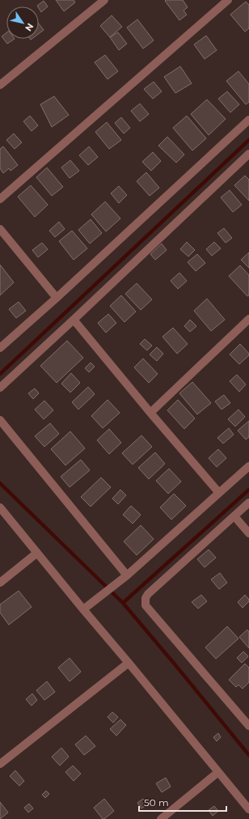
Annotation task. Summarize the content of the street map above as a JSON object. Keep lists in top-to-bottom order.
{
  "scale_bar": "50 m",
  "north": "bottom right"
}
